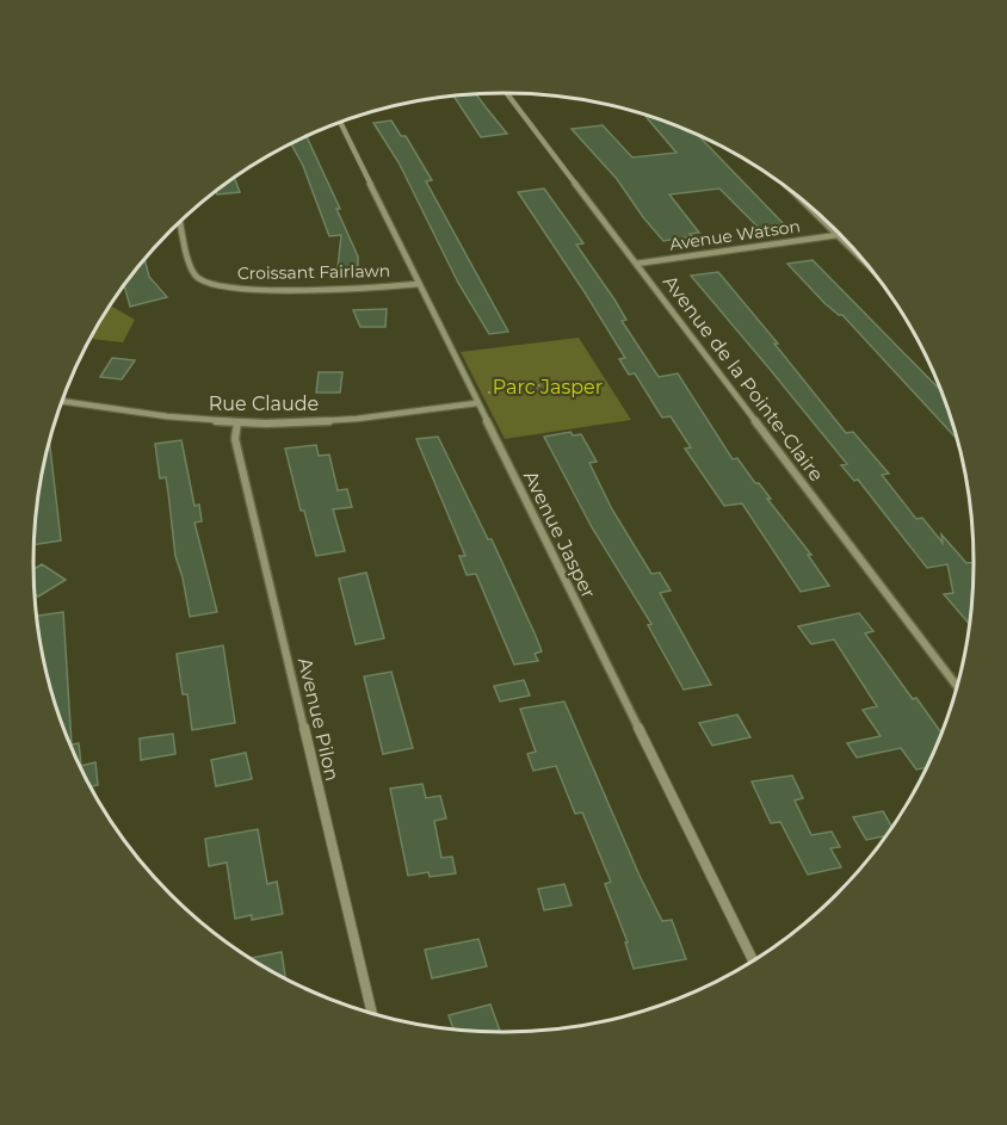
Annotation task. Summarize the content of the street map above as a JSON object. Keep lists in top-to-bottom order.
{
  "streets": {
    "street": [
      "Avenue Watson",
      "Croissant Fairlawn",
      "Avenue de la Pointe-Claire",
      "Rue Claude",
      "Avenue Jasper",
      "Avenue Pilon"
    ]
  },
  "crossings": [
    ["Avenue Watson", "Avenue de la Pointe-Claire"],
    ["Croissant Fairlawn", "Avenue Jasper"],
    ["Rue Claude", "Avenue Jasper"],
    ["Rue Claude", "Avenue Pilon"]
  ],
  "parks": ["Parc Jasper"]
}
